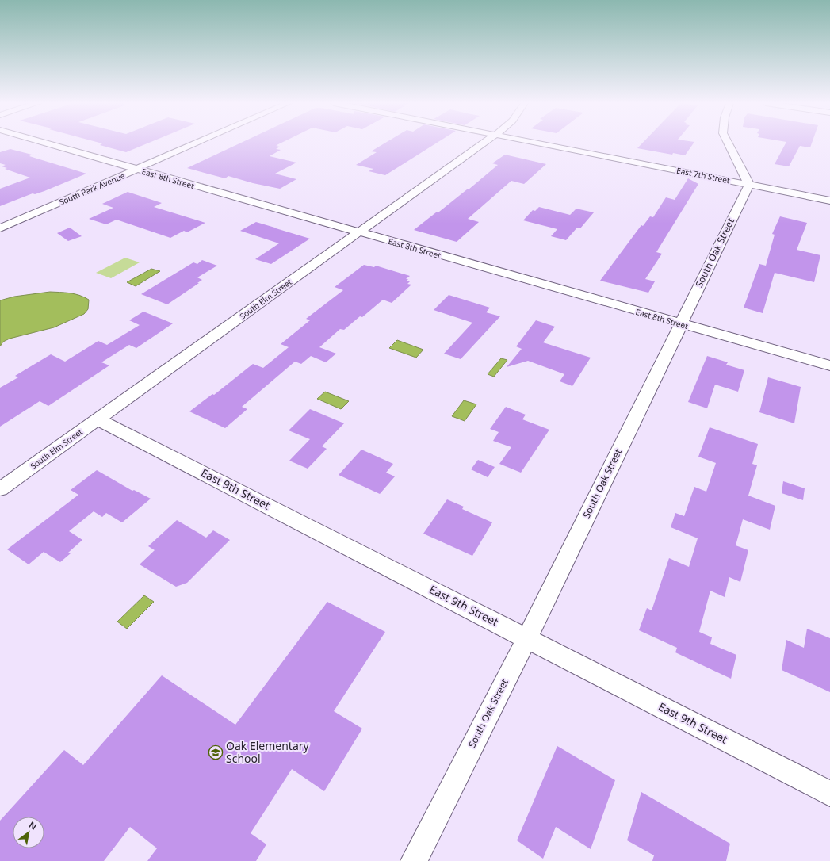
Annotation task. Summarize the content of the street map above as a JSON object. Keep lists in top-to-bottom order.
{
  "streets": {
    "street": [
      "East 7th Street",
      "East 8th Street",
      "South Park Avenue",
      "South Oak Street",
      "South Elm Street",
      "East 9th Street"
    ]
  },
  "crossings": [
    ["East 7th Street", "South Oak Street"],
    ["East 8th Street", "South Park Avenue"],
    ["East 8th Street", "South Oak Street"],
    ["East 8th Street", "South Elm Street"],
    ["South Oak Street", "East 9th Street"],
    ["South Elm Street", "East 9th Street"]
  ],
  "places": {
    "school or university": ["Oak Elementary School"]
  },
  "north": "top right"
}
